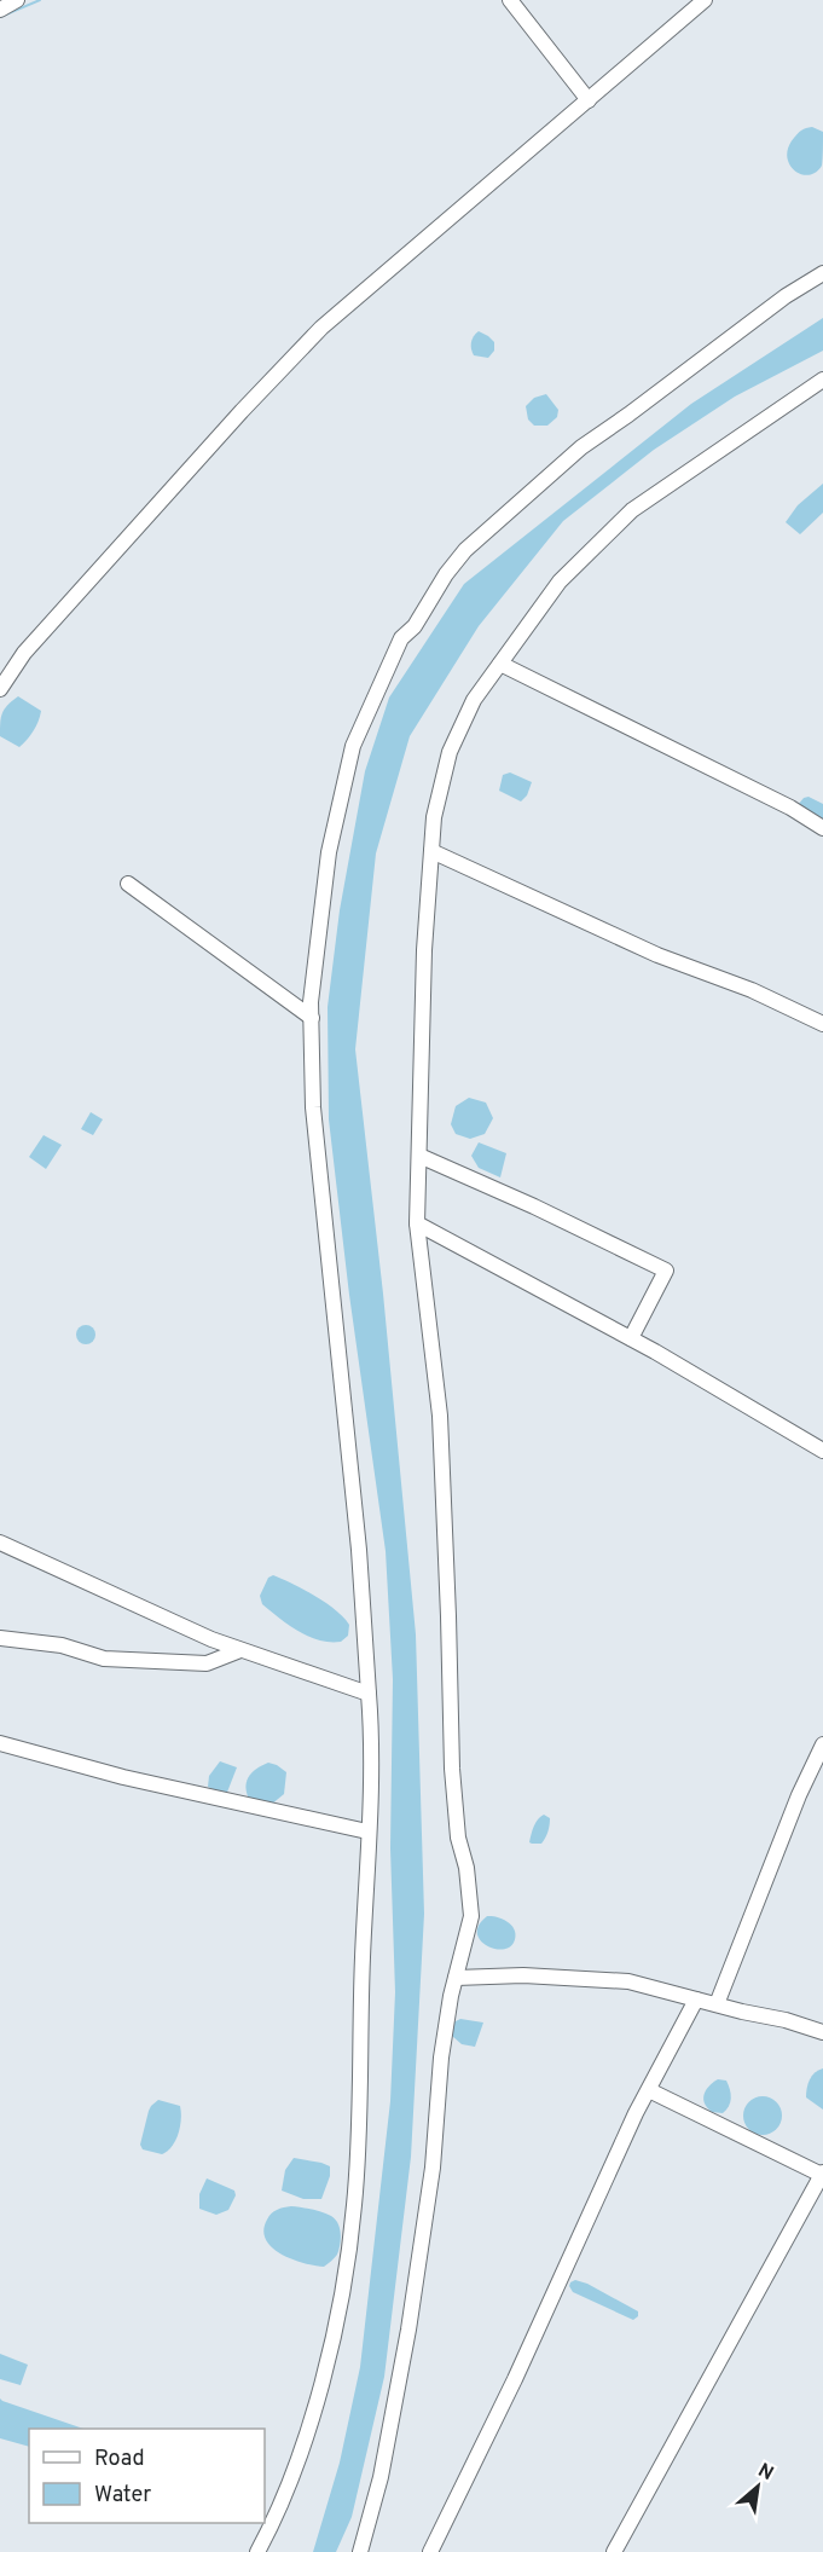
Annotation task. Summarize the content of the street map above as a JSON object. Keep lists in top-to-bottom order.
{
  "legend": ["Road", "Water"],
  "north": "top right"
}
